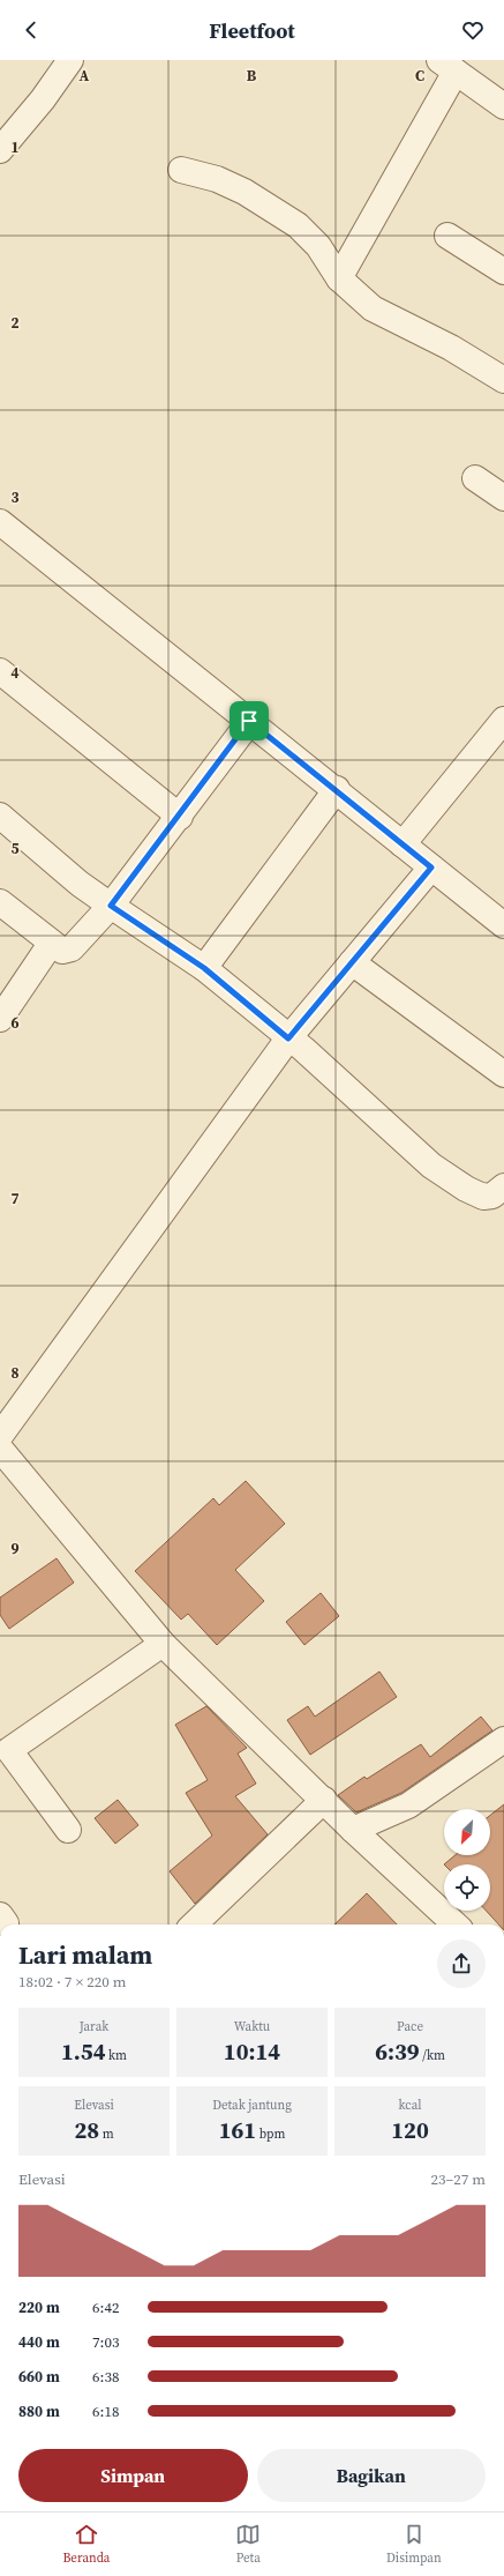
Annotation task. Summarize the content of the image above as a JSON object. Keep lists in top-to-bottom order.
{
  "north": "bottom left",
  "page": {
    "header": "Fleetfoot",
    "heading": ["Lari malam", "18:02 · 7 × 220 m"],
    "stats": [
      ["Jarak", "1.54 km"],
      ["Waktu", "10:14"],
      ["Pace", "6:39 /km"],
      ["Elevasi", "28 m"],
      ["Detak jantung", "161 bpm"],
      ["kcal", "120"]
    ],
    "chart": ["Elevasi", "23–27 m"],
    "list": [
      {
        "name": "220 m",
        "note": "6:42"
      },
      {
        "name": "440 m",
        "note": "7:03"
      },
      {
        "name": "660 m",
        "note": "6:38"
      },
      {
        "name": "880 m",
        "note": "6:18"
      }
    ],
    "buttons": ["Simpan", "Bagikan"],
    "tabs": ["Beranda", "Peta", "Disimpan"]
  },
  "grid": {
    "columns": ["A", "B", "C"],
    "rows": [
      "1",
      "2",
      "3",
      "4",
      "5",
      "6",
      "7",
      "8",
      "9"
    ]
  }
}
